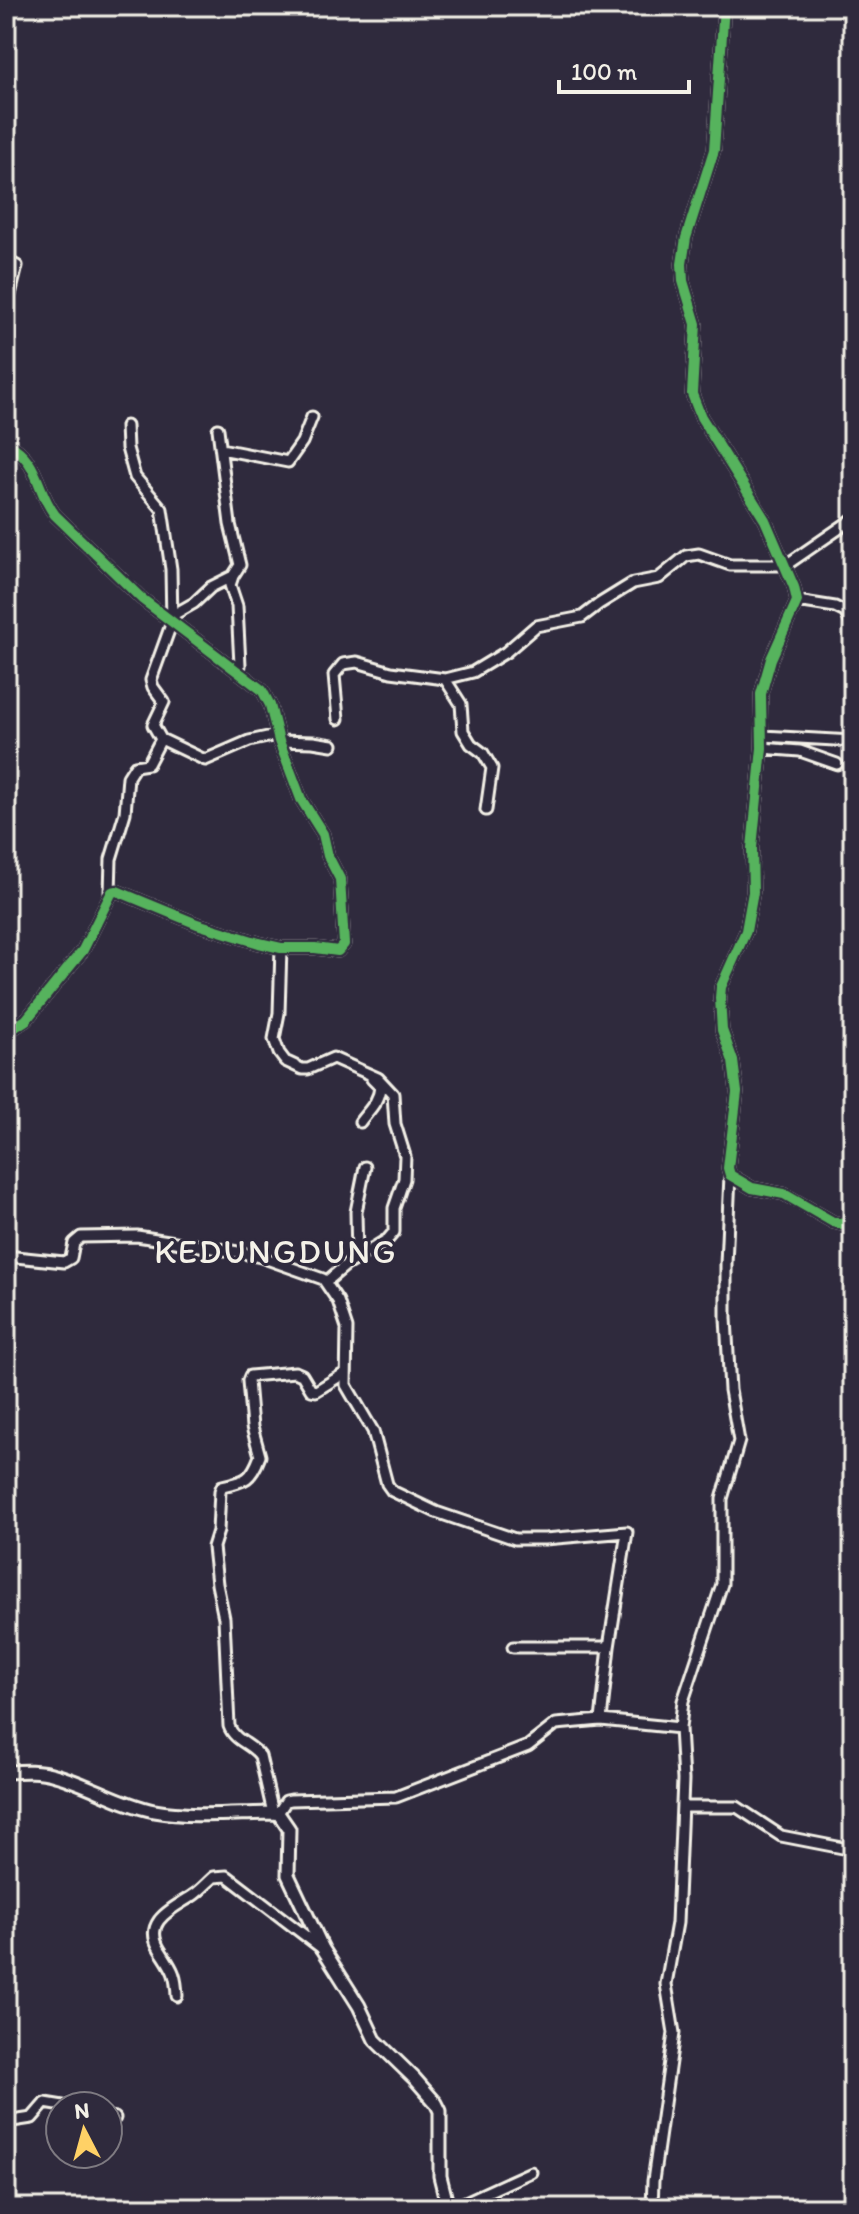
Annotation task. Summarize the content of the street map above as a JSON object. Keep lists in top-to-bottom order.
{
  "districts": ["KEDUNGDUNG"],
  "scale_bar": "100 m",
  "north": "top"
}
